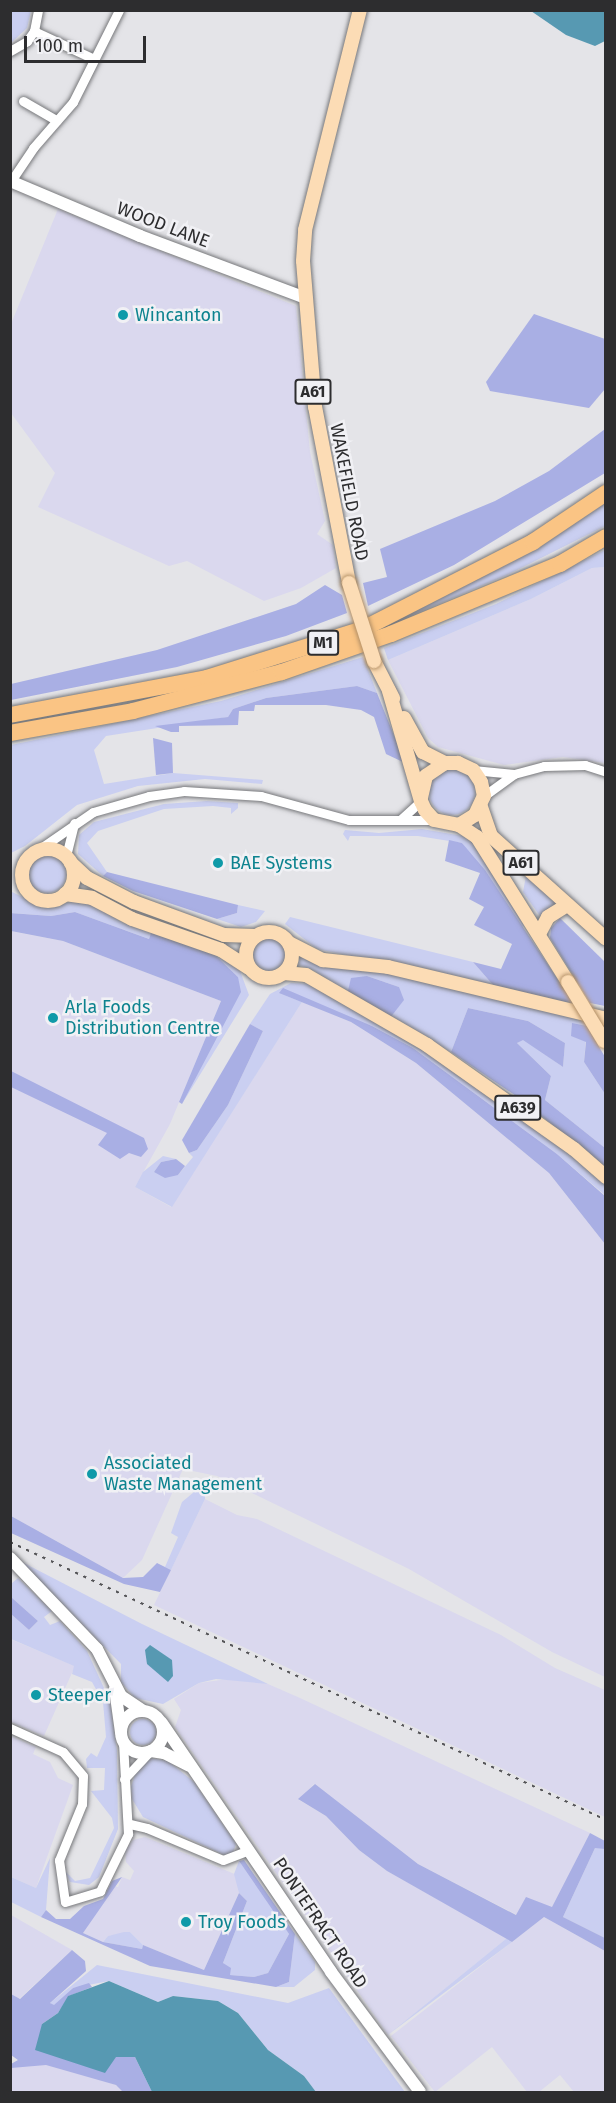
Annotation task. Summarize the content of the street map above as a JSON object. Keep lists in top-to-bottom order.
{
  "streets": {
    "highway": ["M1"],
    "main road": [
      "WOOD LANE",
      "A61",
      "WAKEFIELD ROAD",
      "A639",
      "PONTEFRACT ROAD"
    ]
  },
  "crossings": [
    ["WOOD LANE", "WAKEFIELD ROAD"],
    ["A61", "WAKEFIELD ROAD"]
  ],
  "places": [
    "Wincanton",
    "BAE Systems",
    "Arla Foods Distribution Centre",
    "Associated Waste Management",
    "Steeper",
    "Troy Foods"
  ],
  "scale_bar": "100 m"
}
